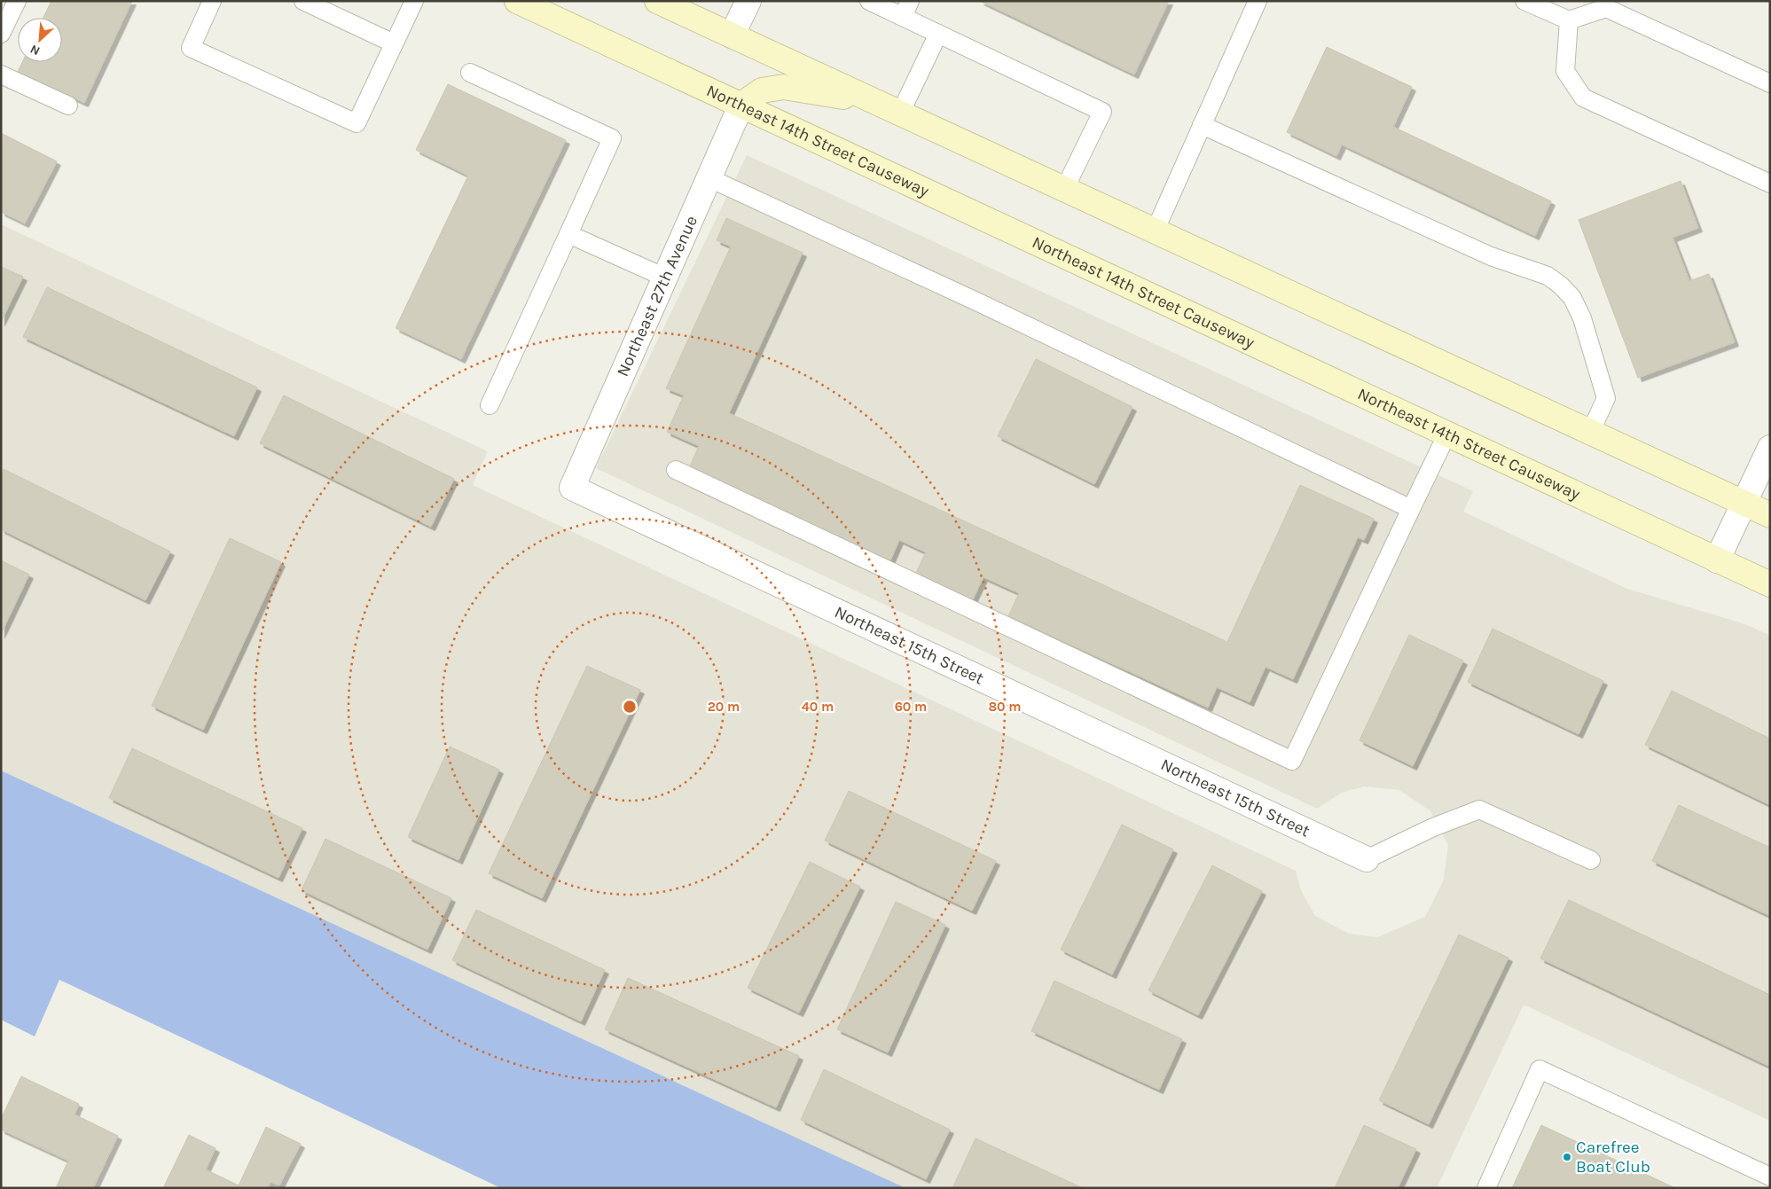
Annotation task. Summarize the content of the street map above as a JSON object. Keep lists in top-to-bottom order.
{
  "streets": {
    "main road": ["Northeast 14th Street Causeway"],
    "street": ["Northeast 27th Avenue", "Northeast 15th Street"]
  },
  "crossings": [
    ["Northeast 14th Street Causeway", "Northeast 27th Avenue"],
    ["Northeast 27th Avenue", "Northeast 15th Street"]
  ],
  "places": ["Carefree Boat Club"],
  "north": "bottom left",
  "rings": [
    "20 m",
    "40 m",
    "60 m",
    "80 m"
  ]
}
